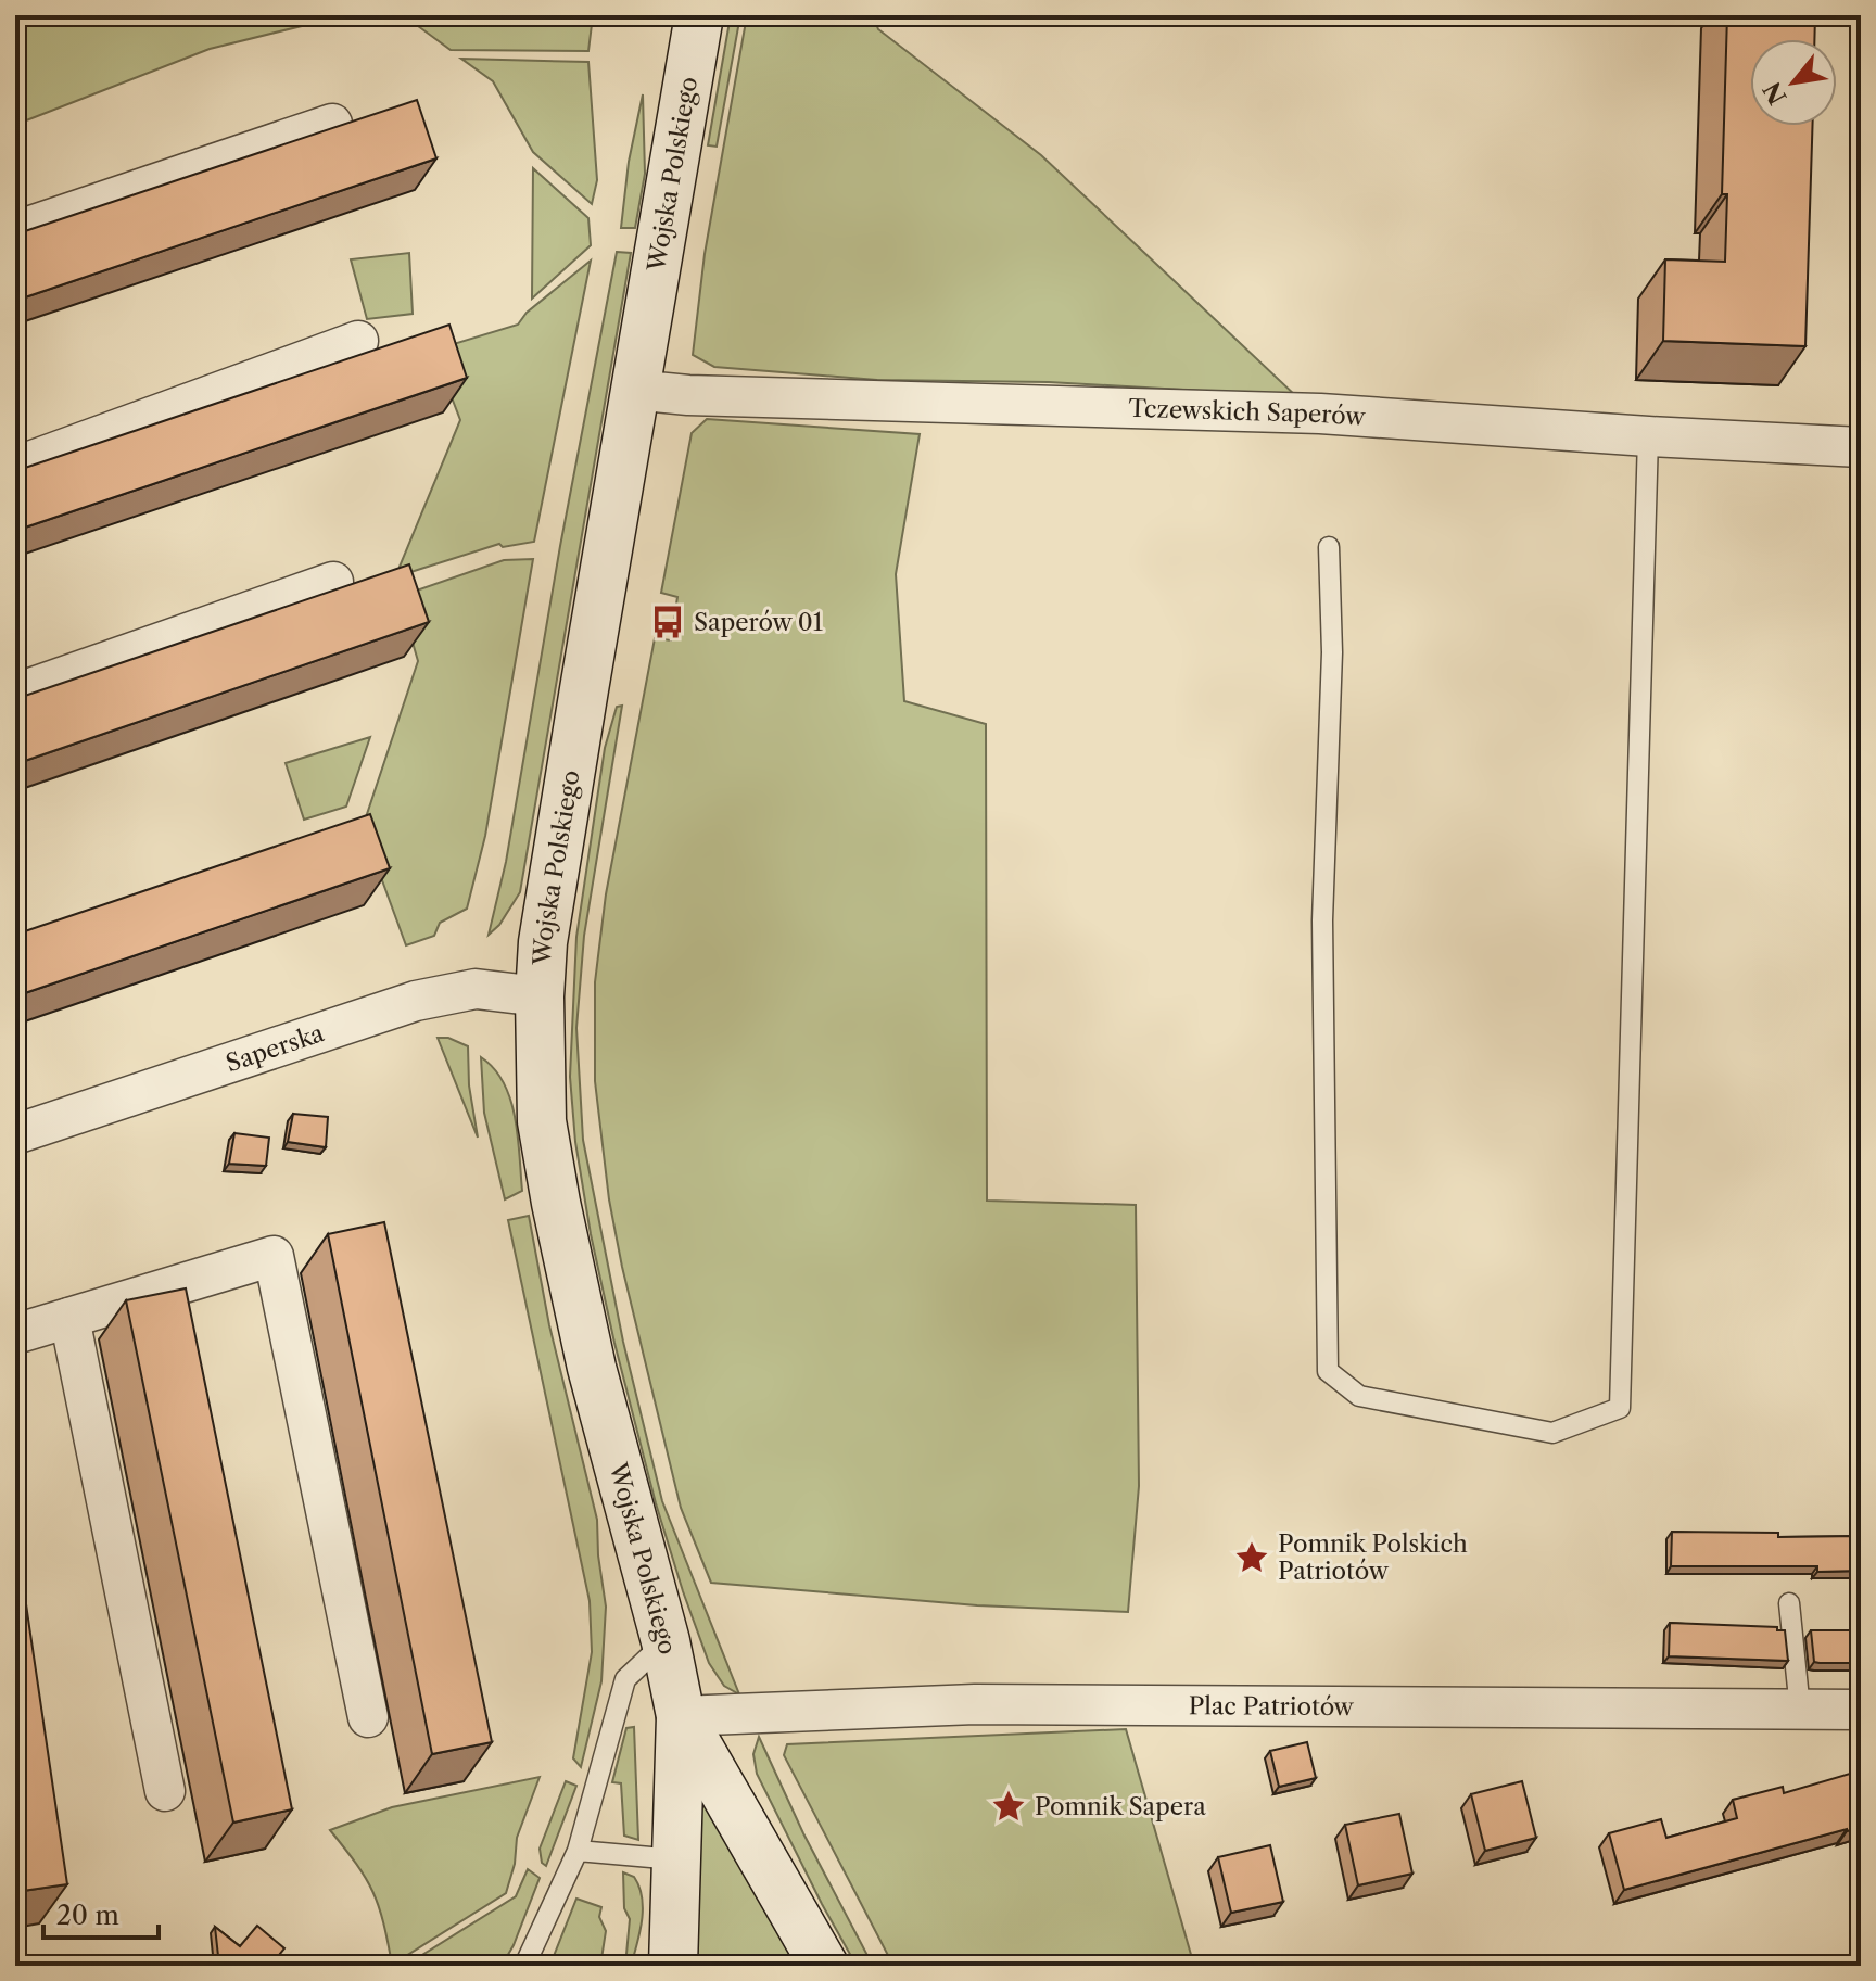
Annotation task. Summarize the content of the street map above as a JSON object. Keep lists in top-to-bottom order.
{
  "streets": {
    "street": [
      "Wojska Polskiego",
      "Tczewskich Saperów",
      "Saperska",
      "Plac Patriotów"
    ]
  },
  "crossings": [
    ["Wojska Polskiego", "Tczewskich Saperów"],
    ["Wojska Polskiego", "Saperska"],
    ["Wojska Polskiego", "Plac Patriotów"]
  ],
  "places": {
    "bus stop": ["Saperów 01"],
    "place": ["Pomnik Polskich Patriotów", "Pomnik Sapera"]
  },
  "scale_bar": "20 m",
  "north": "bottom left"
}
